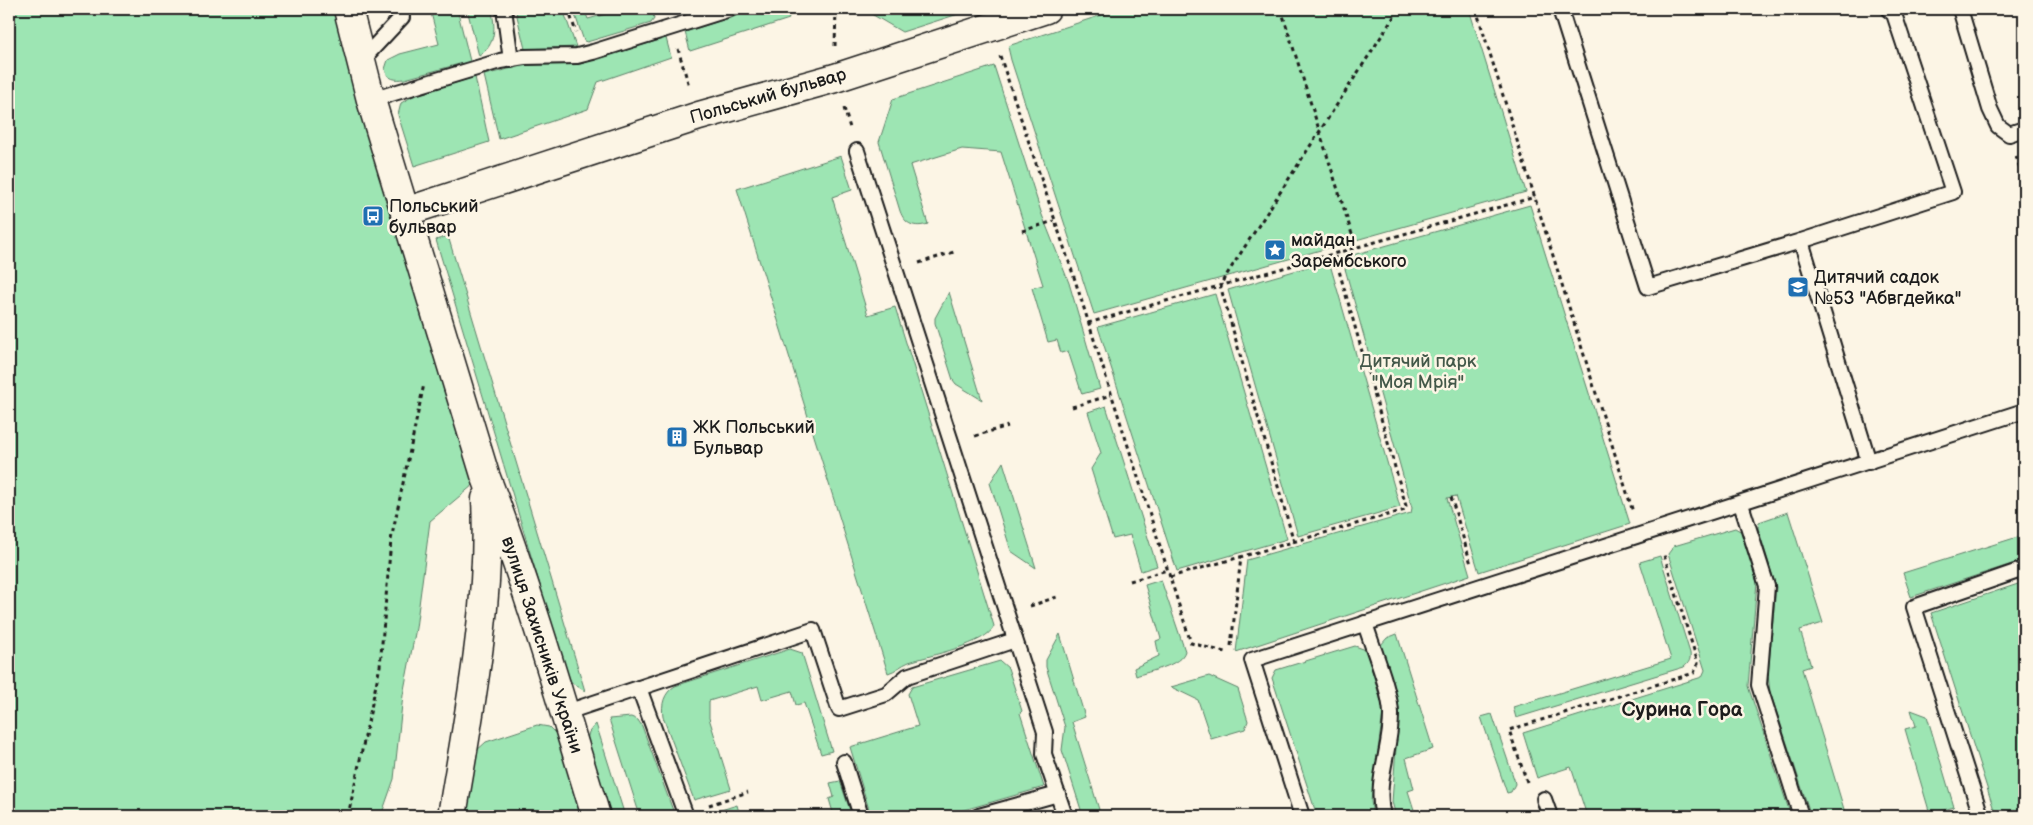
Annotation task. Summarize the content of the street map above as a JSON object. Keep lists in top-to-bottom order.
{
  "streets": {
    "street": ["Польський бульвар", "вулиця Захисників України"]
  },
  "crossings": [
    ["Польський бульвар", "вулиця Захисників України"]
  ],
  "districts": ["Сурина Гора"],
  "parks": ["Дитячий парк \"Моя Мрія\""],
  "places": {
    "bus stop": ["Польський бульвар"],
    "place": ["майдан Зарембського"],
    "school or university": ["Дитячий садок №53 \"Абвгдейка\""],
    "building": ["ЖК Польський Бульвар"]
  }
}
